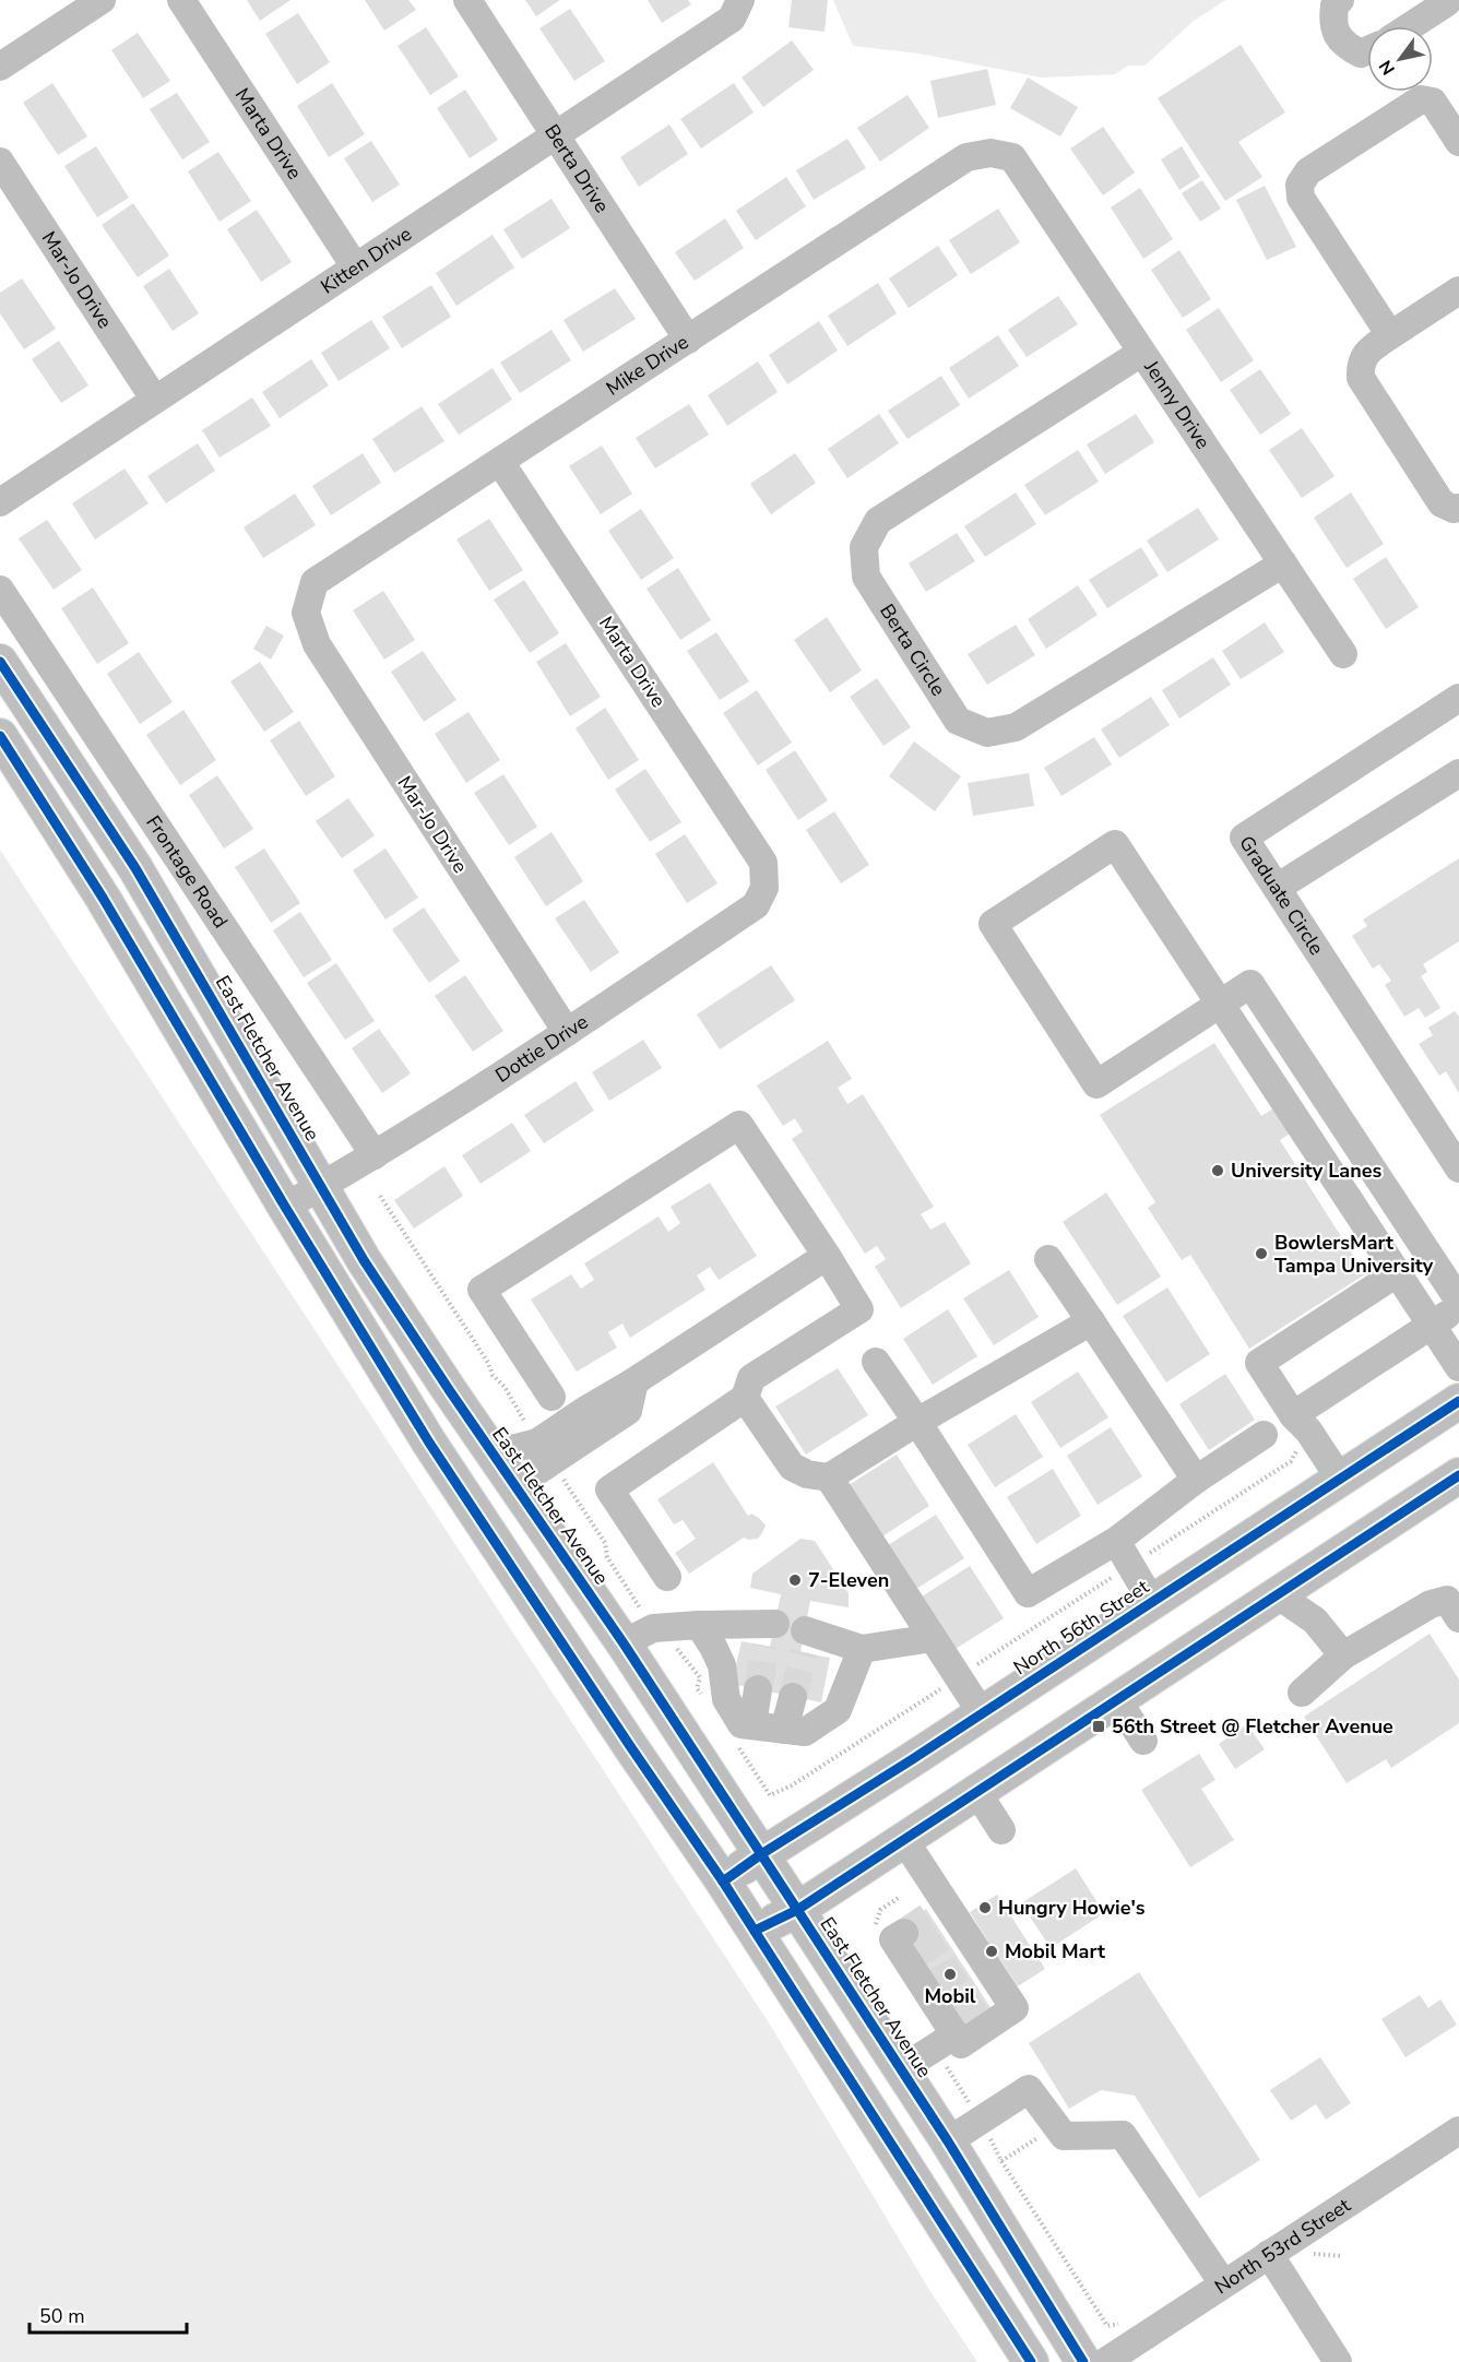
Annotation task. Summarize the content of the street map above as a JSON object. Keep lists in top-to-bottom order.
{
  "streets": {
    "main road": ["East Fletcher Avenue", "North 56th Street"],
    "street": [
      "Marta Drive",
      "Berta Drive",
      "Kitten Drive",
      "Mar-Jo Drive",
      "Mike Drive",
      "Jenny Drive",
      "Berta Circle",
      "Frontage Road",
      "Graduate Circle",
      "Dottie Drive",
      "North 53rd Street"
    ]
  },
  "crossings": [
    ["Marta Drive", "Kitten Drive"],
    ["Marta Drive", "Mike Drive"],
    ["Marta Drive", "Dottie Drive"],
    ["Berta Drive", "Kitten Drive"],
    ["Berta Drive", "Mike Drive"],
    ["Kitten Drive", "Mar-Jo Drive"],
    ["Mar-Jo Drive", "Mike Drive"],
    ["Mar-Jo Drive", "Dottie Drive"],
    ["Mike Drive", "Jenny Drive"],
    ["Jenny Drive", "Berta Circle"],
    ["Frontage Road", "Dottie Drive"],
    ["Dottie Drive", "East Fletcher Avenue"],
    ["East Fletcher Avenue", "North 56th Street"]
  ],
  "places": {
    "other": [
      "University Lanes",
      "BowlersMart Tampa University",
      "7-Eleven",
      "Hungry Howie's",
      "Mobil Mart",
      "Mobil"
    ],
    "transit": ["56th Street @ Fletcher Avenue"]
  },
  "scale_bar": "50 m",
  "north": "bottom left"
}
